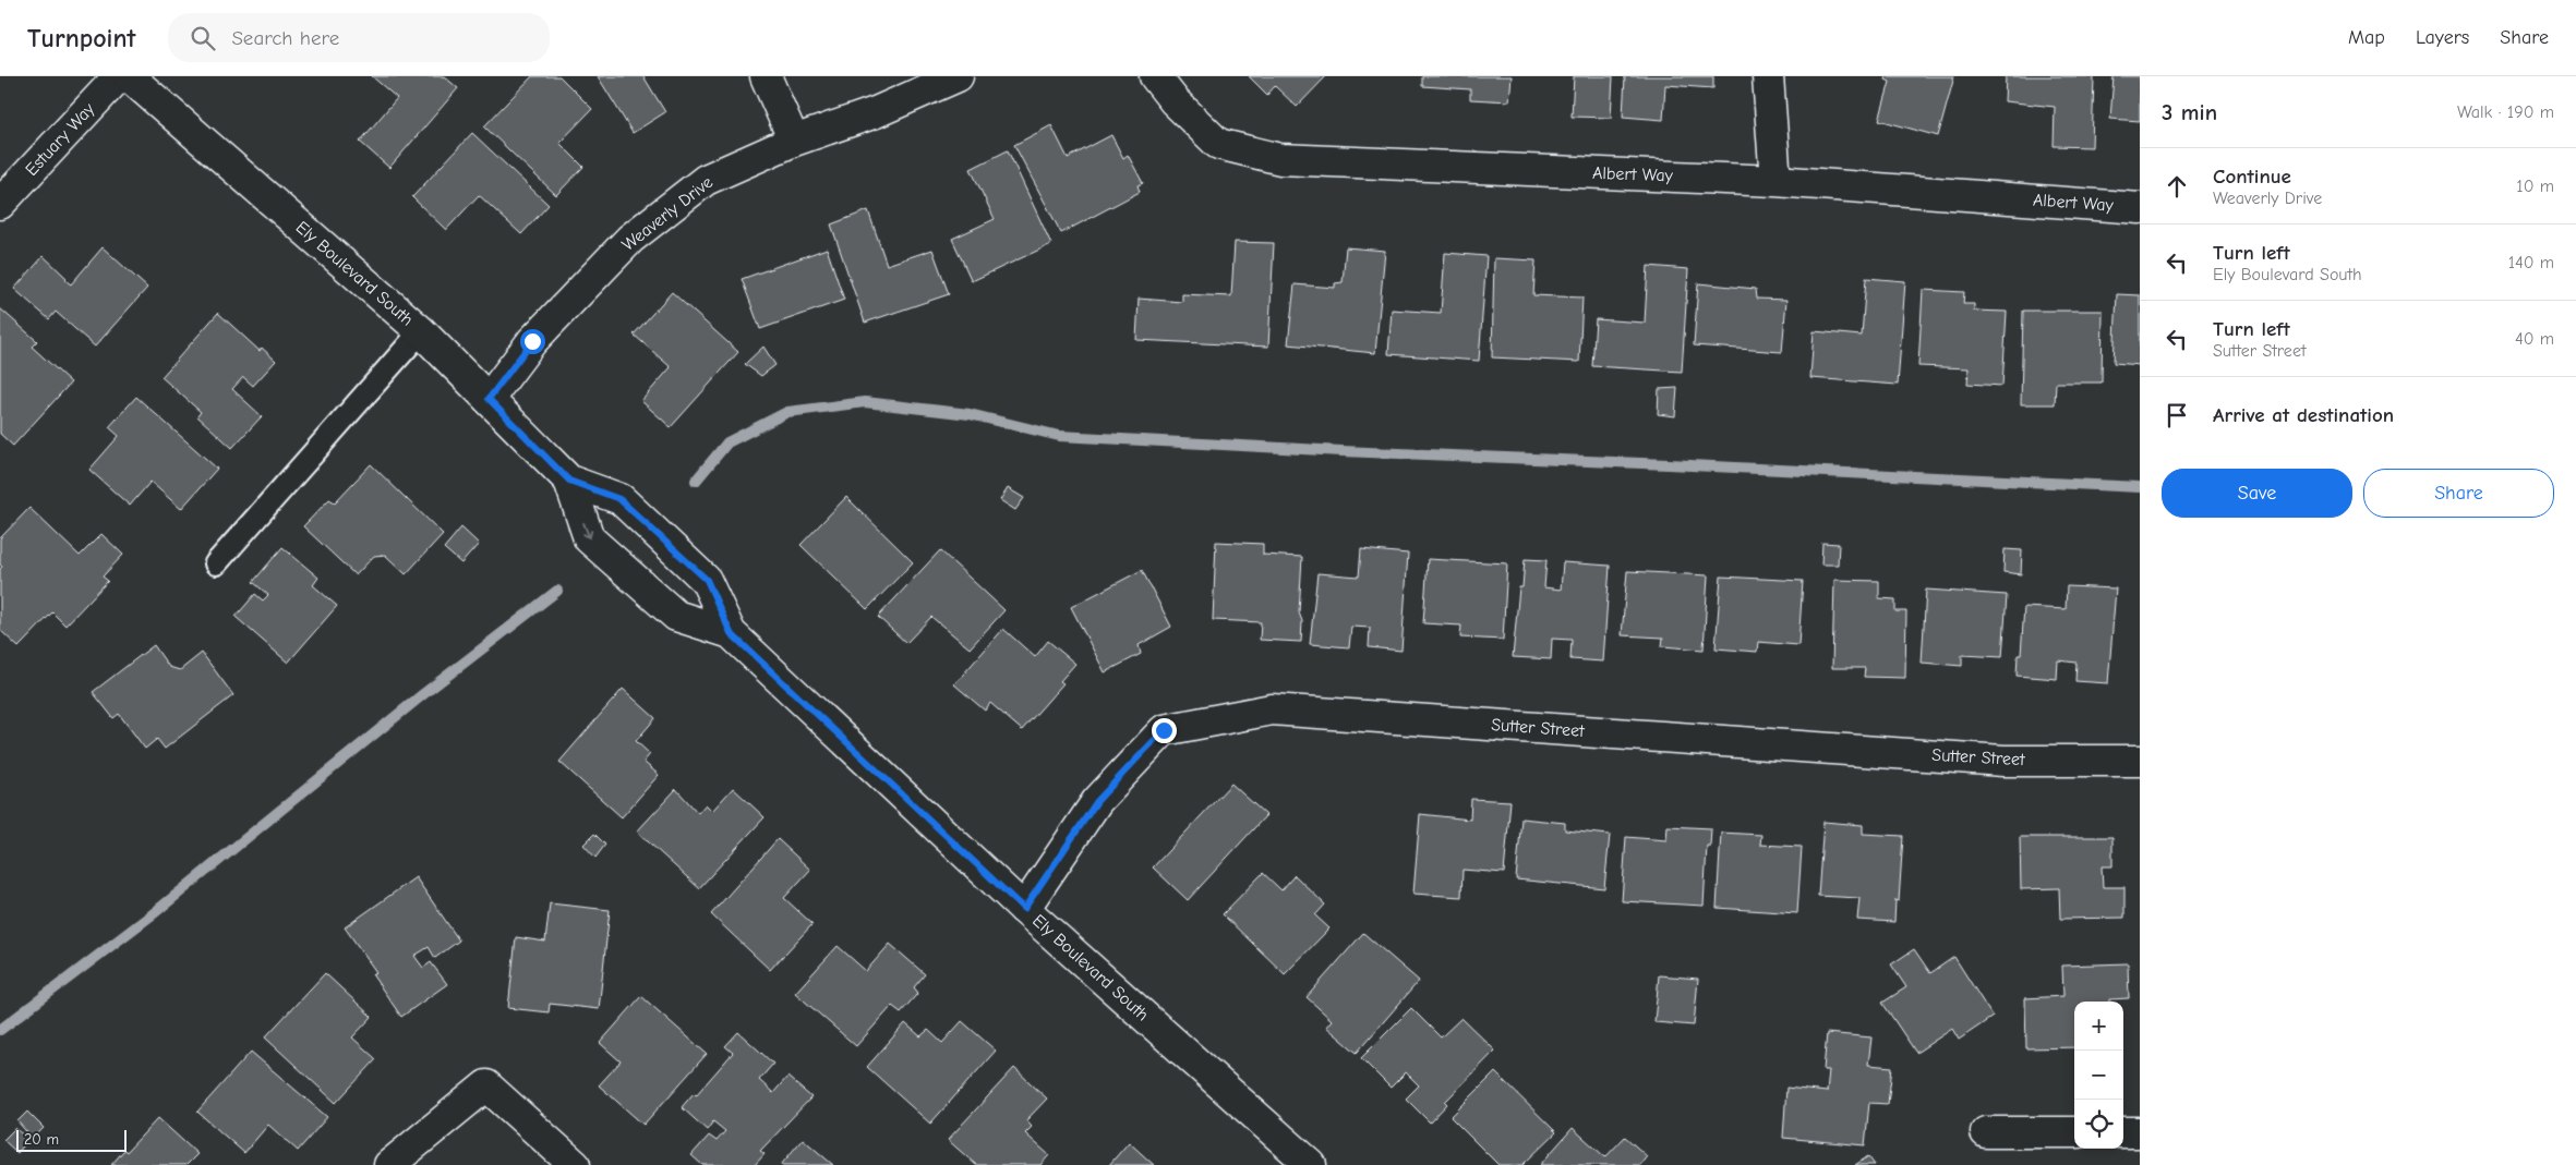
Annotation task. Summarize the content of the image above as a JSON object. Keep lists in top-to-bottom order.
{
  "streets": {
    "street": [
      "Estuary Way",
      "Albert Way",
      "Weaverly Drive",
      "Ely Boulevard South",
      "Sutter Street"
    ]
  },
  "crossings": [
    ["Weaverly Drive", "Ely Boulevard South"],
    ["Ely Boulevard South", "Sutter Street"]
  ],
  "scale_bar": "20 m",
  "page": {
    "header": "Turnpoint",
    "search": "Search here",
    "nav": ["Map", "Layers", "Share"],
    "heading": ["3 min", "Walk · 190 m"],
    "list": [
      ["Continue", "Weaverly Drive", "10 m"],
      ["Turn left", "Ely Boulevard South", "140 m"],
      ["Turn left", "Sutter Street", "40 m"],
      "Arrive at destination"
    ],
    "buttons": ["Save", "Share"],
    "map_buttons": ["+", "−"],
    "scale": "20 m"
  }
}
